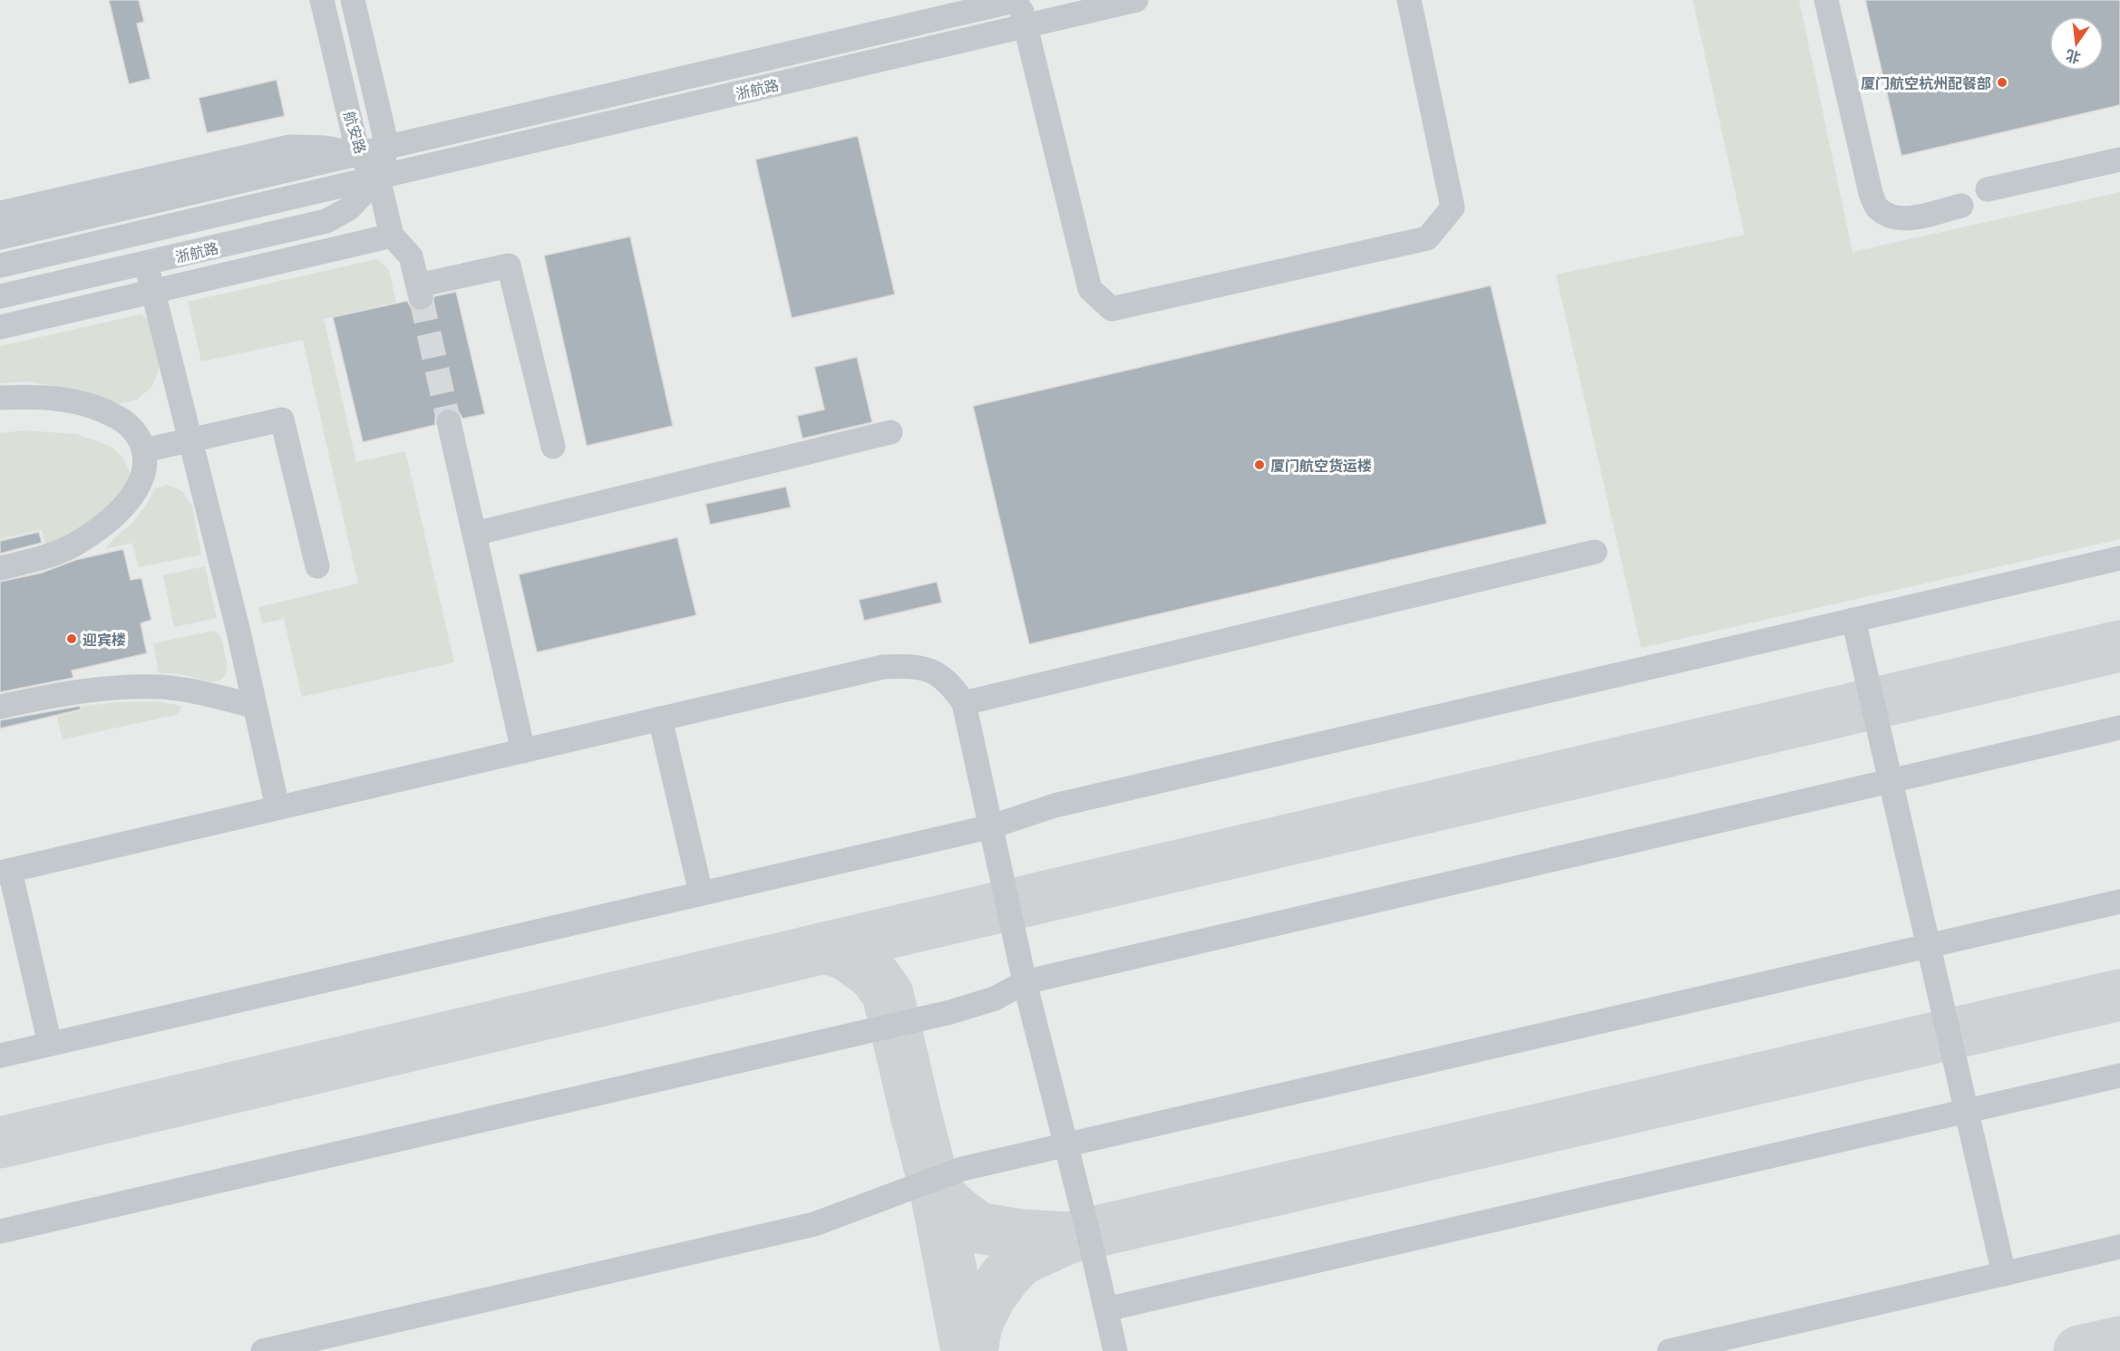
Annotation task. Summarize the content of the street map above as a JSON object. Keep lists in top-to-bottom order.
{
  "streets": {
    "street": ["浙航路", "航安路"]
  },
  "crossings": [
    ["浙航路", "航安路"]
  ],
  "places": ["厦门航空杭州配餐部", "厦门航空货运楼", "迎宾楼"],
  "north": "bottom"
}
